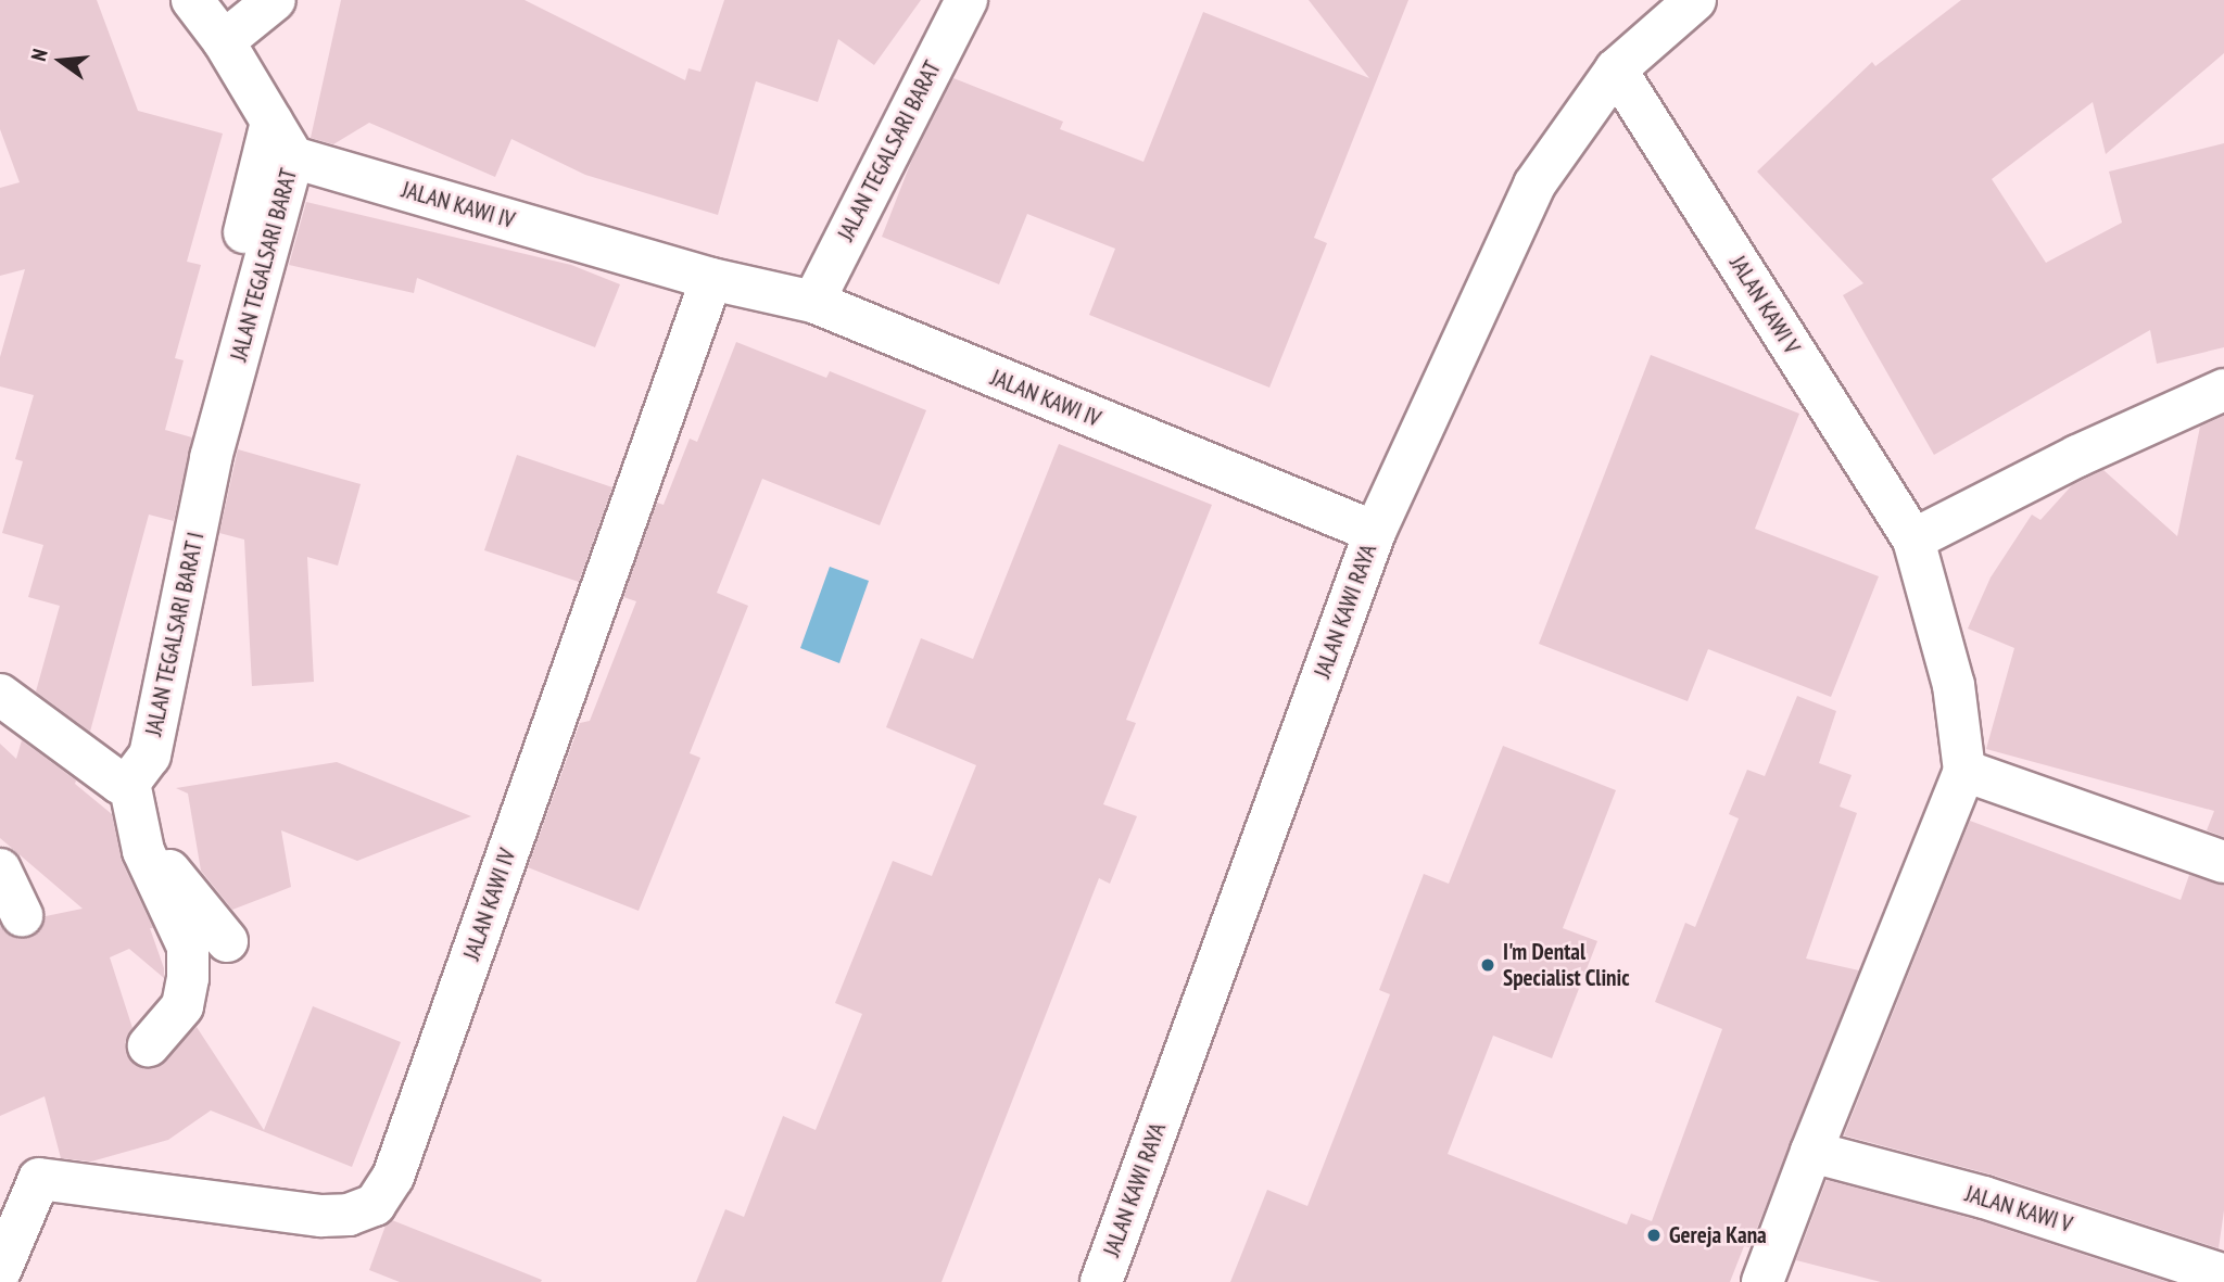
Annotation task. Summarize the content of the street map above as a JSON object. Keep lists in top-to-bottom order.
{
  "streets": {
    "street": [
      "JALAN TEGALSARI BARAT",
      "JALAN KAWI IV",
      "JALAN KAWI V",
      "JALAN KAWI RAYA",
      "JALAN TEGALSARI BARAT I"
    ]
  },
  "crossings": [
    ["JALAN TEGALSARI BARAT", "JALAN KAWI IV"],
    ["JALAN TEGALSARI BARAT", "JALAN TEGALSARI BARAT I"],
    ["JALAN KAWI IV", "JALAN KAWI RAYA"],
    ["JALAN KAWI V", "JALAN KAWI RAYA"]
  ],
  "places": ["I'm Dental Specialist Clinic", "Gereja Kana"],
  "north": "left"
}
